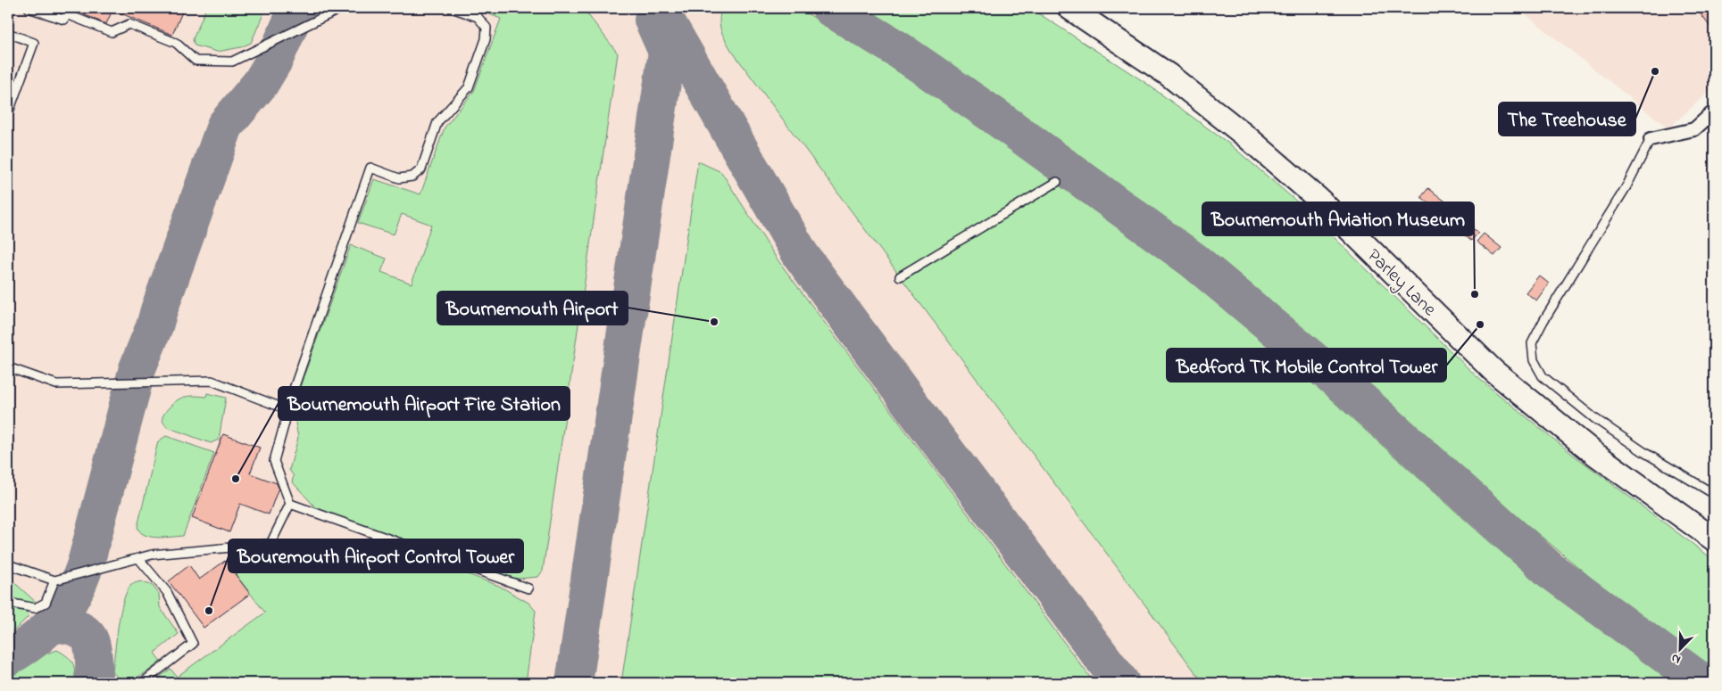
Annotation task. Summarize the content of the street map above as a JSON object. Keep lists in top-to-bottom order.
{
  "streets": {
    "main road": ["Parley Lane"]
  },
  "places": [
    "The Treehouse",
    "Bournemouth Aviation Museum",
    "Bournemouth Airport",
    "Bedford TK Mobile Control Tower",
    "Bournemouth Airport Fire Station",
    "Bouremouth Airport Control Tower"
  ],
  "north": "bottom left"
}
